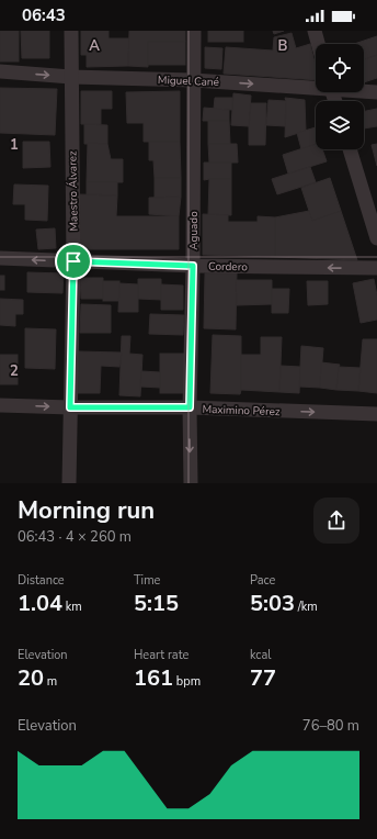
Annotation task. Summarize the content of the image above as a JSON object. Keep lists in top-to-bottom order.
{
  "streets": {
    "street": [
      "Miguel Cané",
      "Maestro Álvarez",
      "Aguado",
      "Cordero",
      "Maximino Pérez"
    ]
  },
  "crossings": [
    ["Miguel Cané", "Maestro Álvarez"],
    ["Miguel Cané", "Aguado"],
    ["Maestro Álvarez", "Cordero"],
    ["Maestro Álvarez", "Maximino Pérez"],
    ["Aguado", "Cordero"],
    ["Aguado", "Maximino Pérez"]
  ],
  "one_way": ["Miguel Cané", "Cordero", "Maximino Pérez"],
  "page": {
    "status": "06:43",
    "heading": ["Morning run", "06:43 · 4 × 260 m"],
    "stats": [
      ["Distance", "1.04 km"],
      ["Time", "5:15"],
      ["Pace", "5:03 /km"],
      ["Elevation", "20 m"],
      ["Heart rate", "161 bpm"],
      ["kcal", "77"]
    ],
    "chart": ["Elevation", "76–80 m"]
  },
  "grid": {
    "columns": ["A", "B"],
    "rows": ["1", "2"]
  }
}
